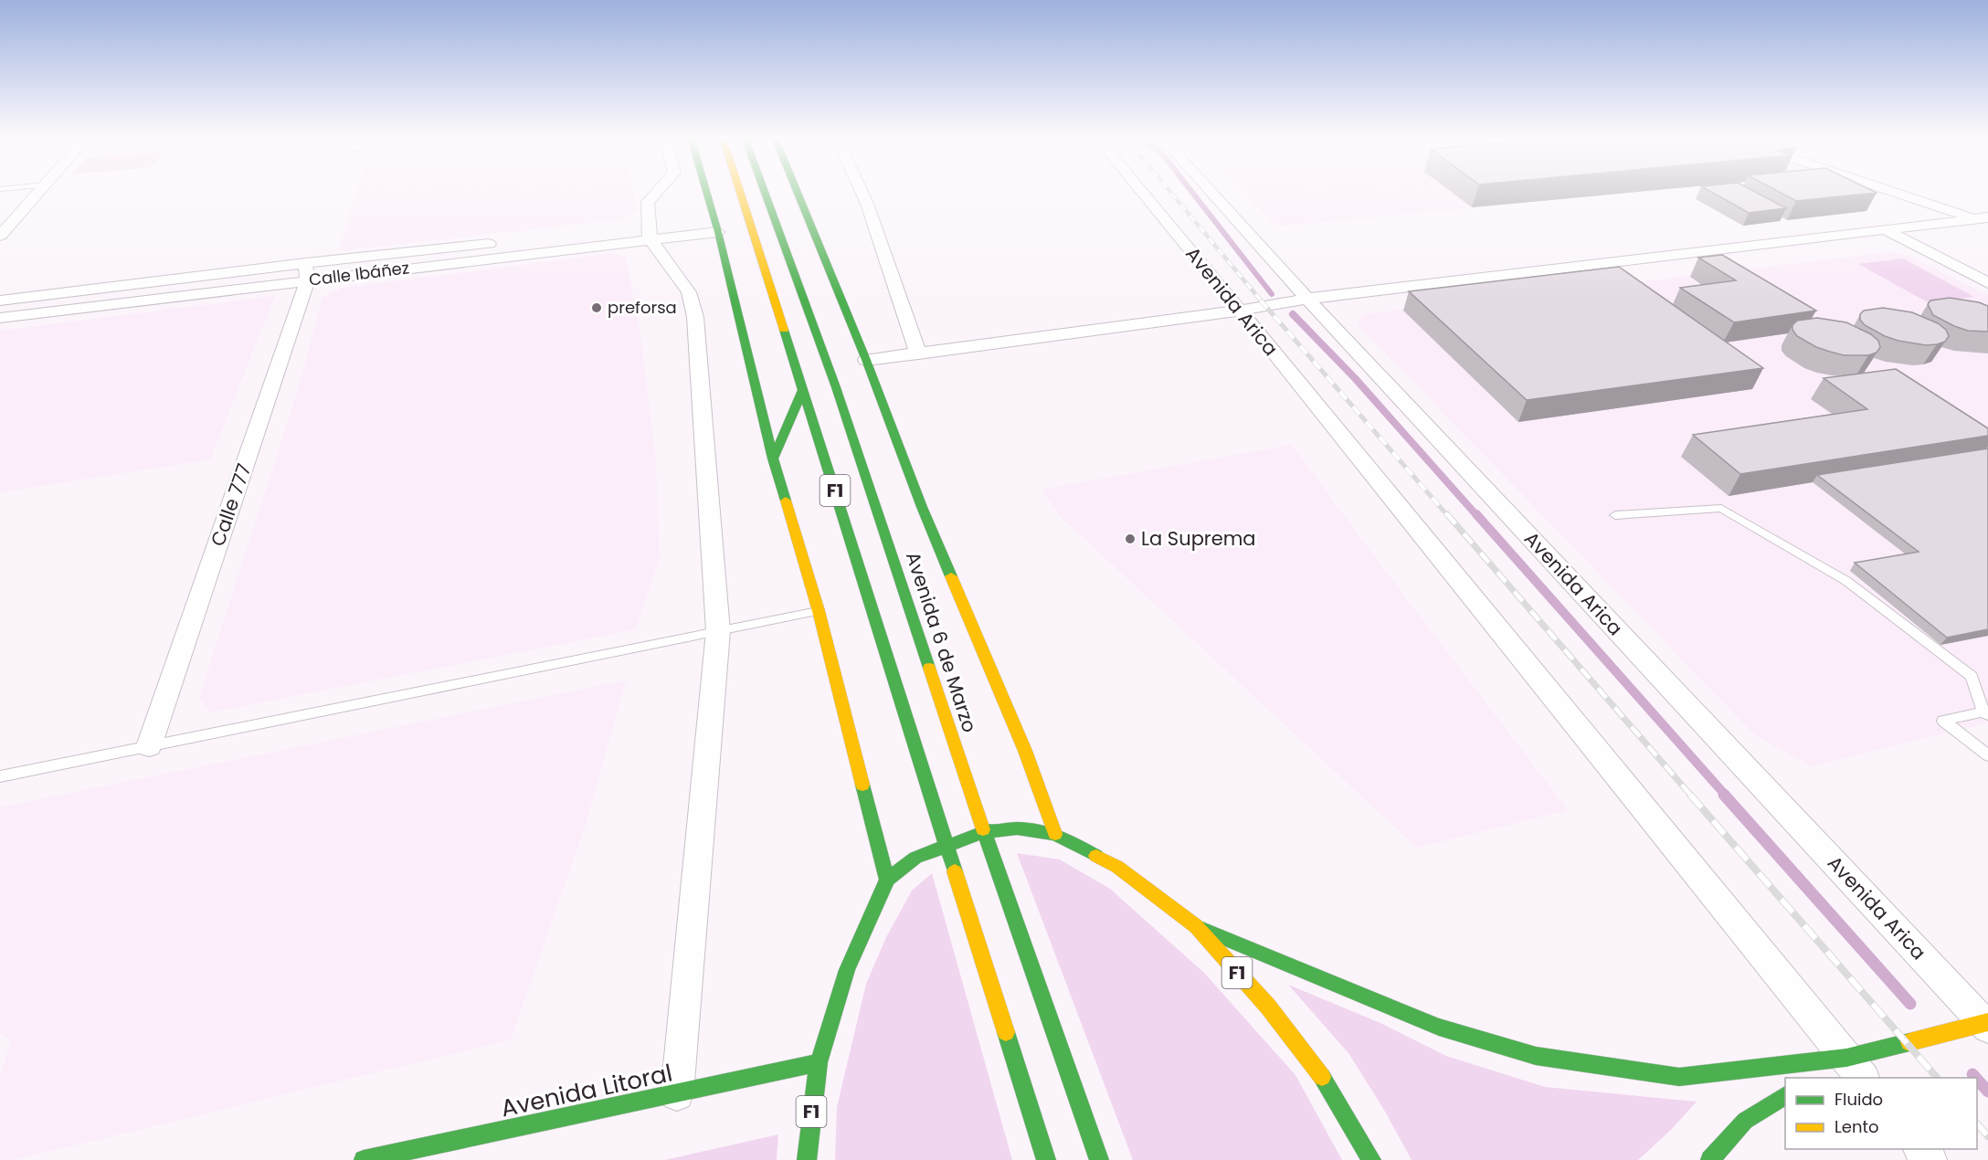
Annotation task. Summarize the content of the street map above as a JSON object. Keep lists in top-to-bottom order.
{
  "streets": {
    "main road": ["F1", "Avenida 6 de Marzo", "Avenida Litoral"],
    "street": ["Calle Ibáñez", "Avenida Arica", "Calle 777"]
  },
  "crossings": [
    ["Calle Ibáñez", "Calle 777"],
    ["F1", "Avenida 6 de Marzo"],
    ["F1", "Avenida Litoral"]
  ],
  "places": ["preforsa", "La Suprema"],
  "legend": ["Fluido", "Lento"]
}
